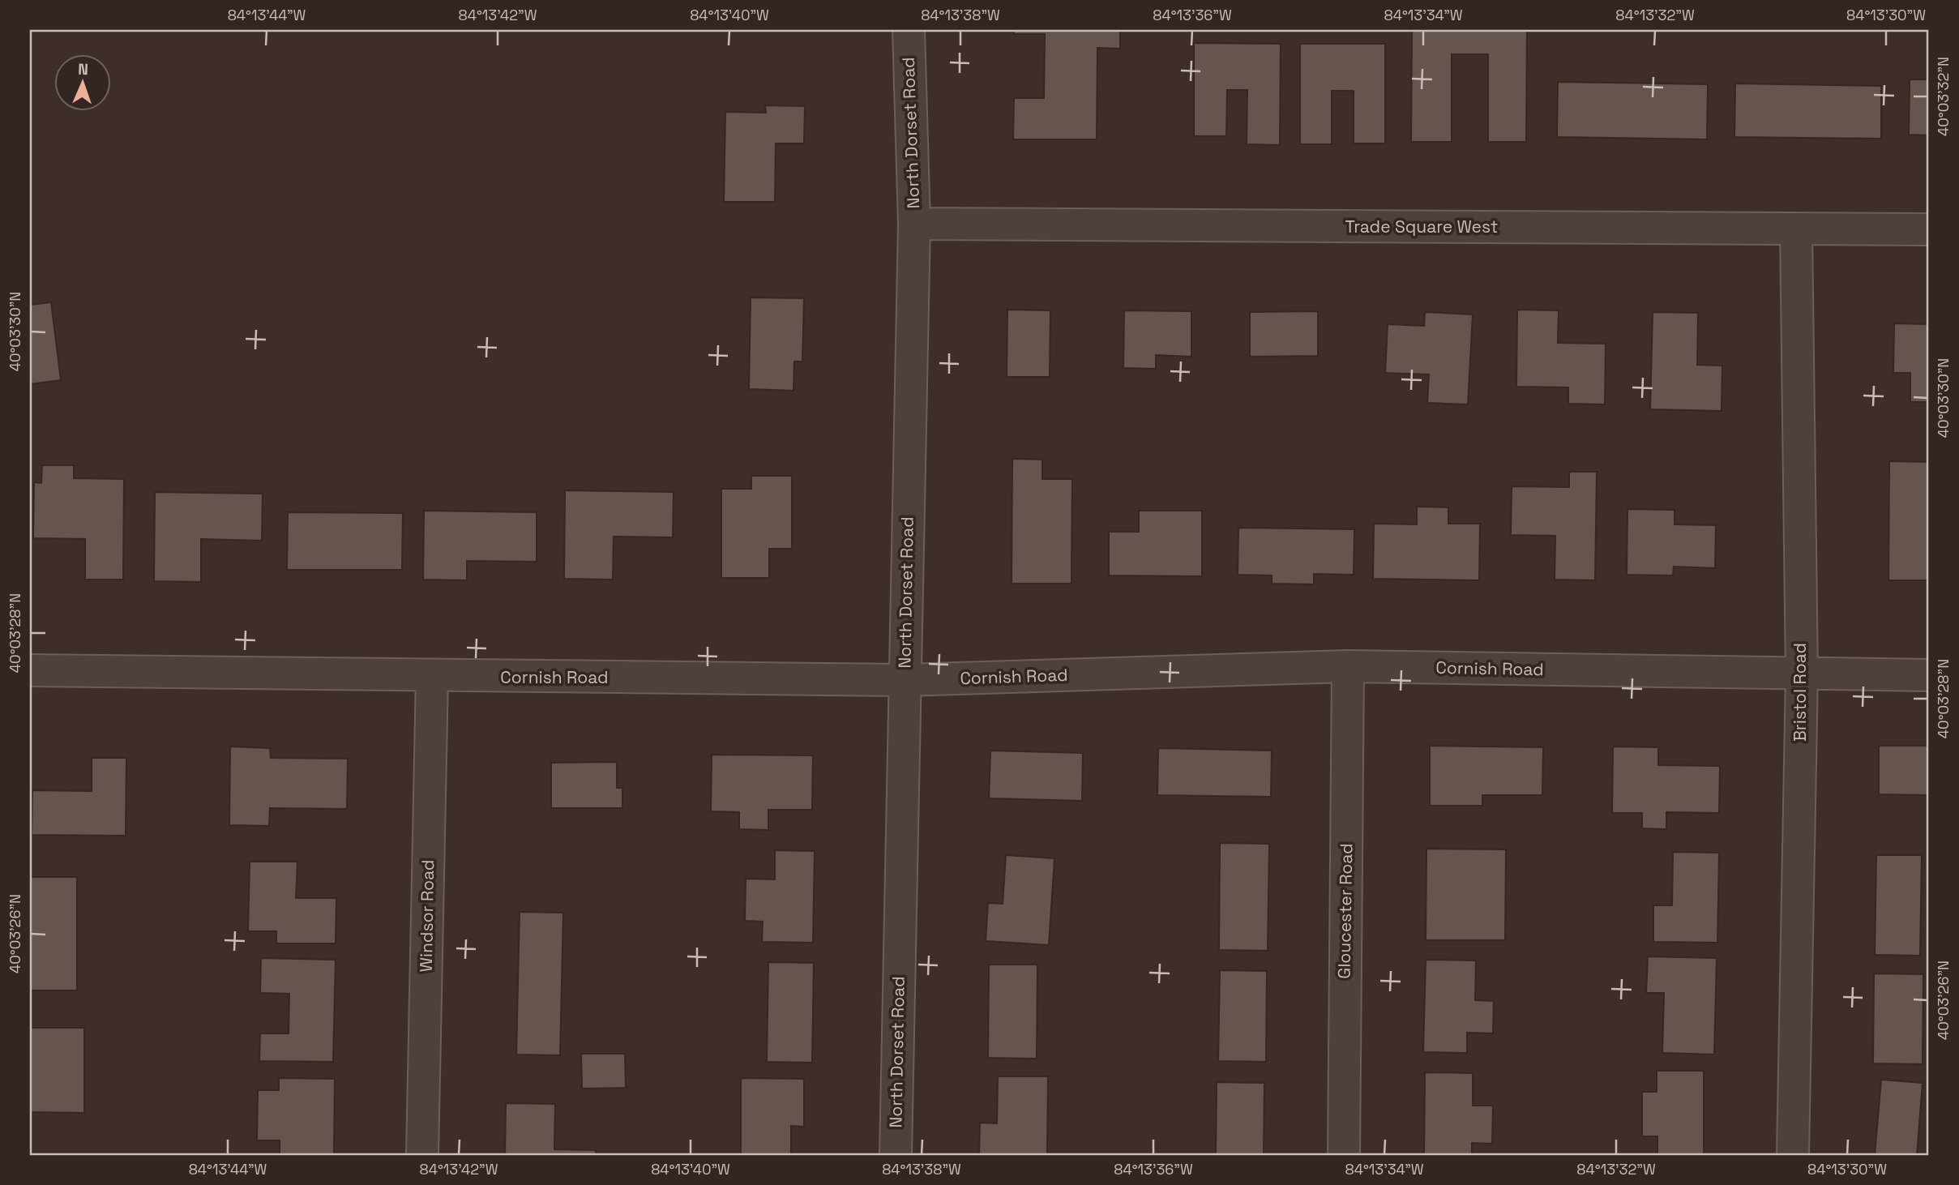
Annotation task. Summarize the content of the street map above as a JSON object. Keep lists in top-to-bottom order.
{
  "streets": {
    "street": [
      "North Dorset Road",
      "Trade Square West",
      "Cornish Road",
      "Bristol Road",
      "Gloucester Road",
      "Windsor Road"
    ]
  },
  "crossings": [
    ["North Dorset Road", "Trade Square West"],
    ["North Dorset Road", "Cornish Road"],
    ["Trade Square West", "Bristol Road"],
    ["Cornish Road", "Bristol Road"],
    ["Cornish Road", "Gloucester Road"],
    ["Cornish Road", "Windsor Road"]
  ],
  "north": "top",
  "coordinates": [
    "84°13'44\"W",
    "84°13'42\"W",
    "84°13'40\"W",
    "84°13'38\"W",
    "84°13'36\"W",
    "84°13'34\"W",
    "84°13'32\"W",
    "84°13'30\"W",
    "40°03'32\"N",
    "40°03'30\"N",
    "40°03'28\"N",
    "40°03'26\"N"
  ]
}
